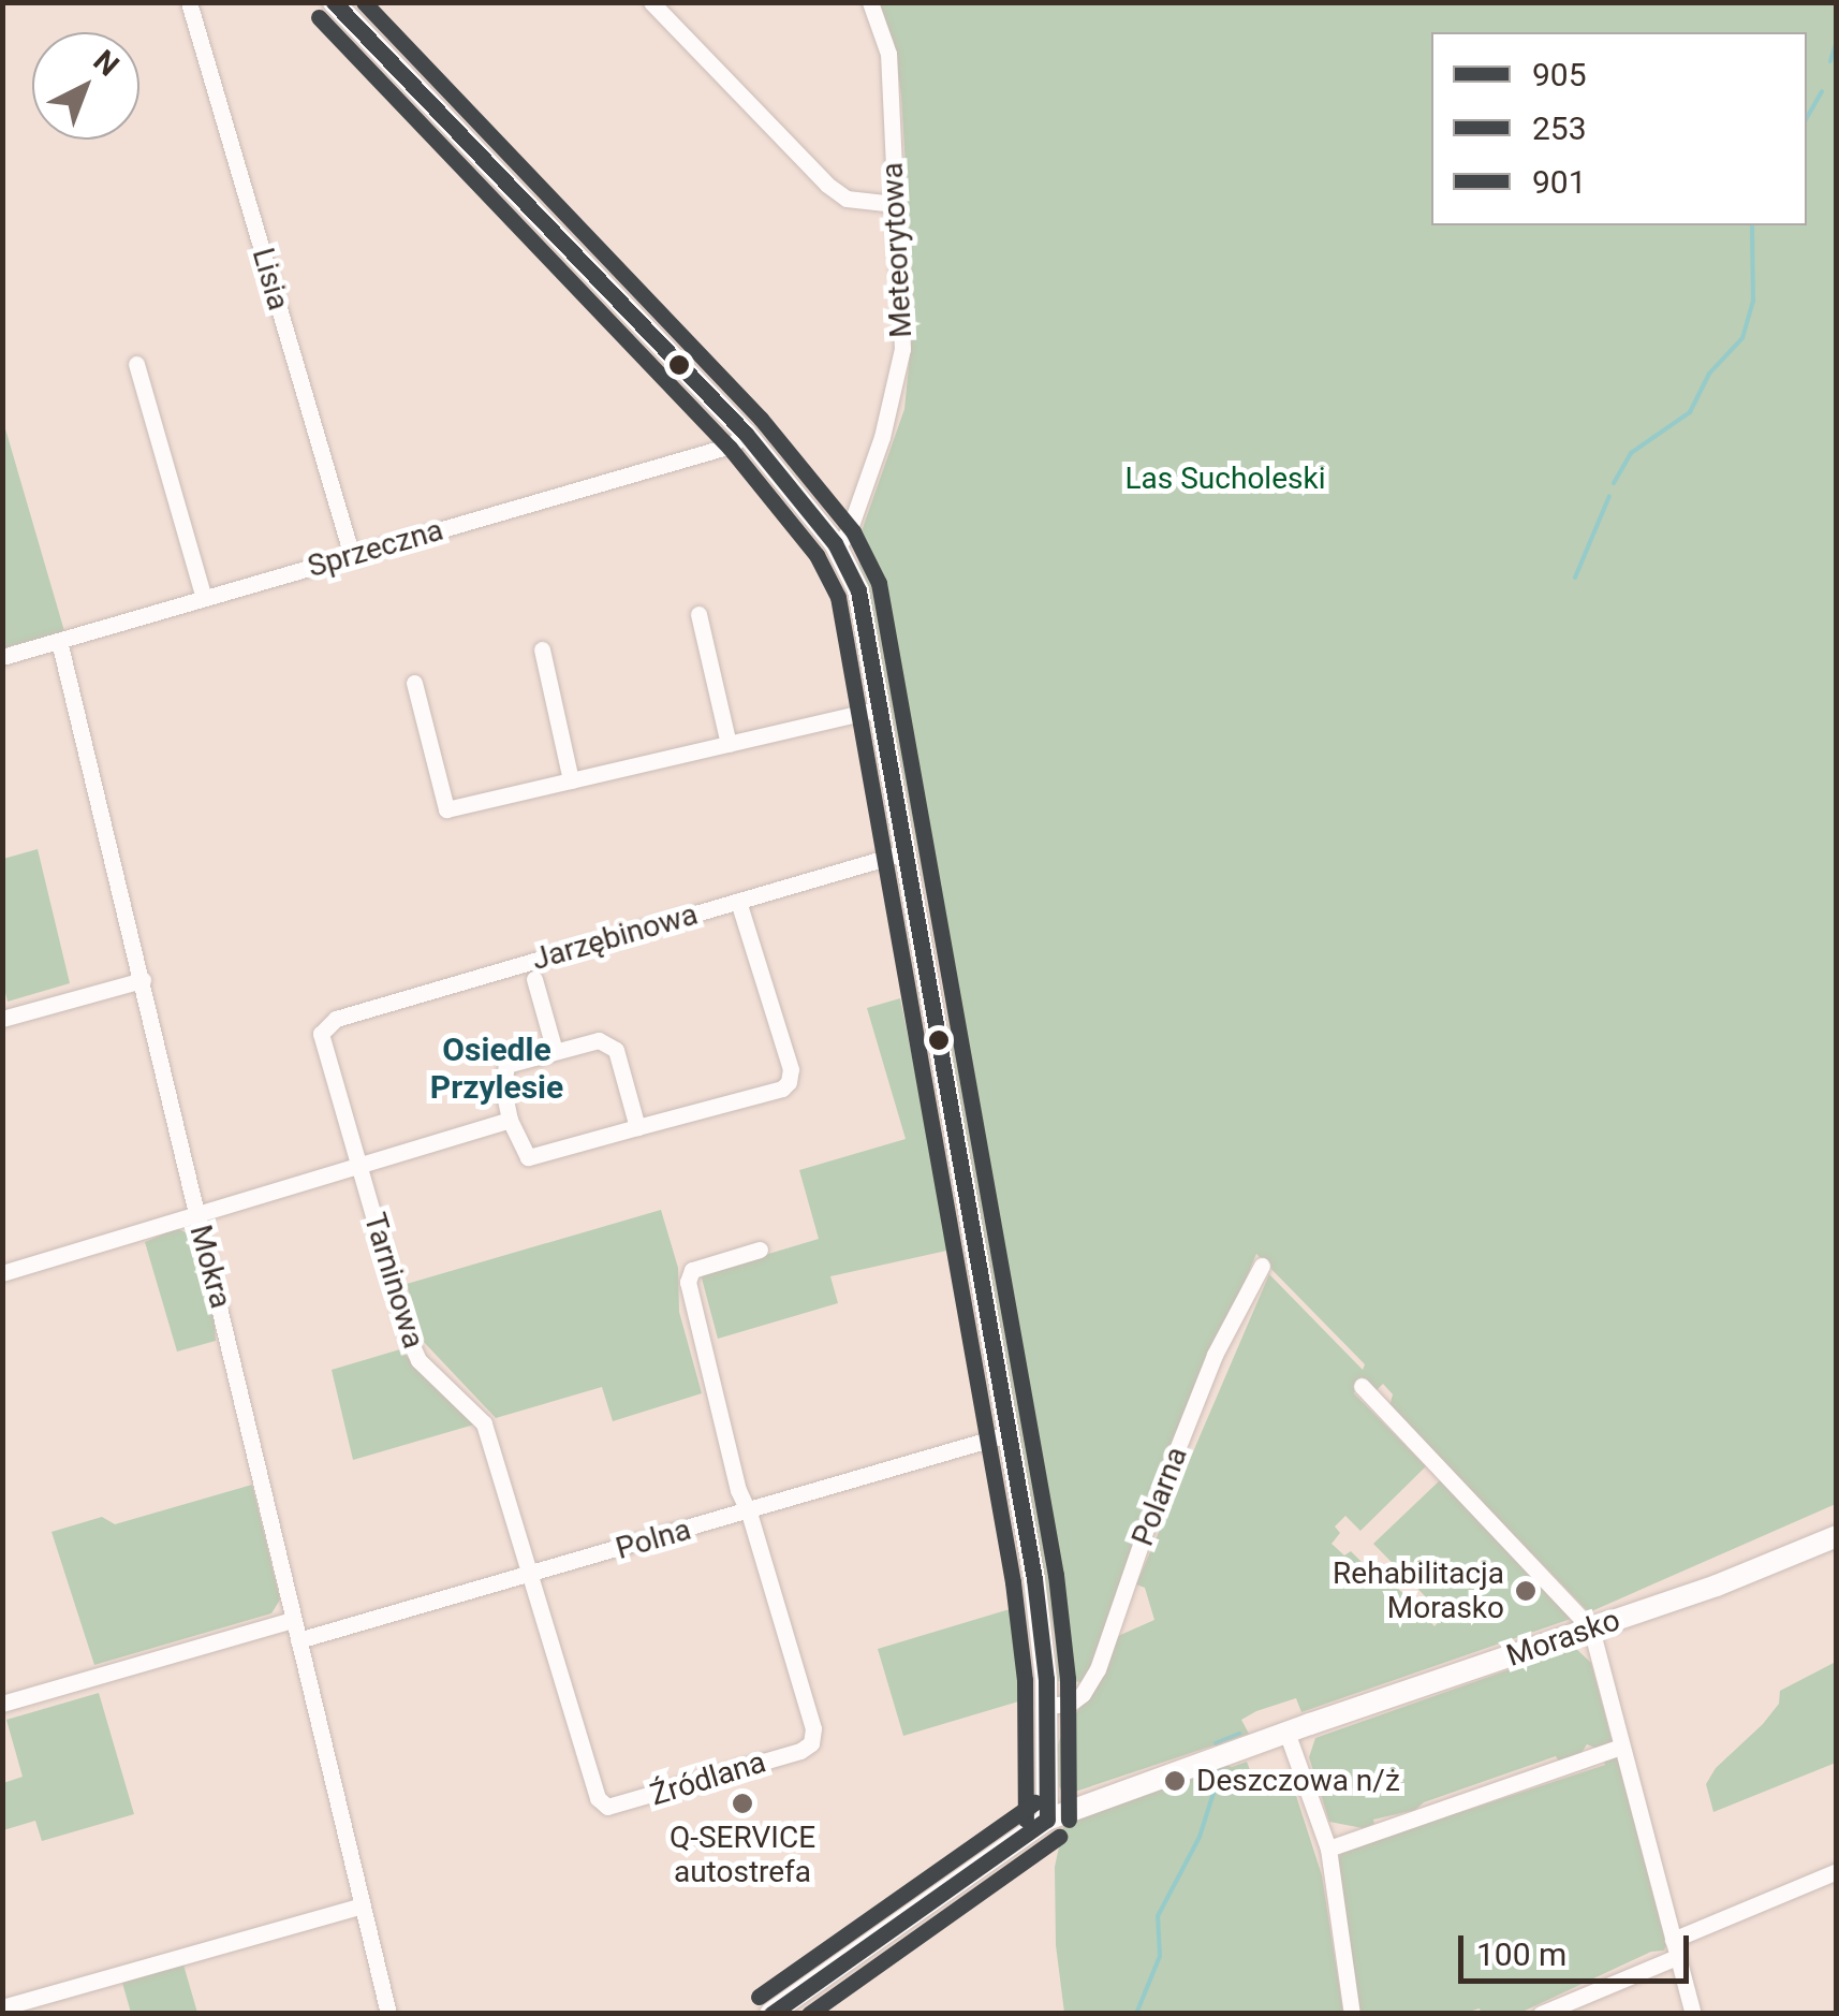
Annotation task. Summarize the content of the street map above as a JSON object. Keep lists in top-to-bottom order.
{
  "streets": {
    "street": [
      "Meteorytowa",
      "Lisia",
      "Sprzeczna",
      "Jarzębinowa",
      "Mokra",
      "Tarninowa",
      "Polarna",
      "Polna",
      "Morasko",
      "Źródlana"
    ]
  },
  "crossings": [
    ["Lisia", "Sprzeczna"],
    ["Sprzeczna", "Mokra"],
    ["Jarzębinowa", "Tarninowa"],
    ["Mokra", "Polna"],
    ["Tarninowa", "Polna"],
    ["Tarninowa", "Źródlana"],
    ["Polna", "Źródlana"]
  ],
  "districts": ["Osiedle Przylesie"],
  "parks": ["Las Sucholeski"],
  "places": ["Rehabilitacja Morasko", "Deszczowa n/ż", "Q-SERVICE autostrefa"],
  "lines": ["transit line 905", "transit line 901", "transit line 253"],
  "legend": ["905", "253", "901"],
  "scale_bar": "100 m",
  "north": "top right"
}
